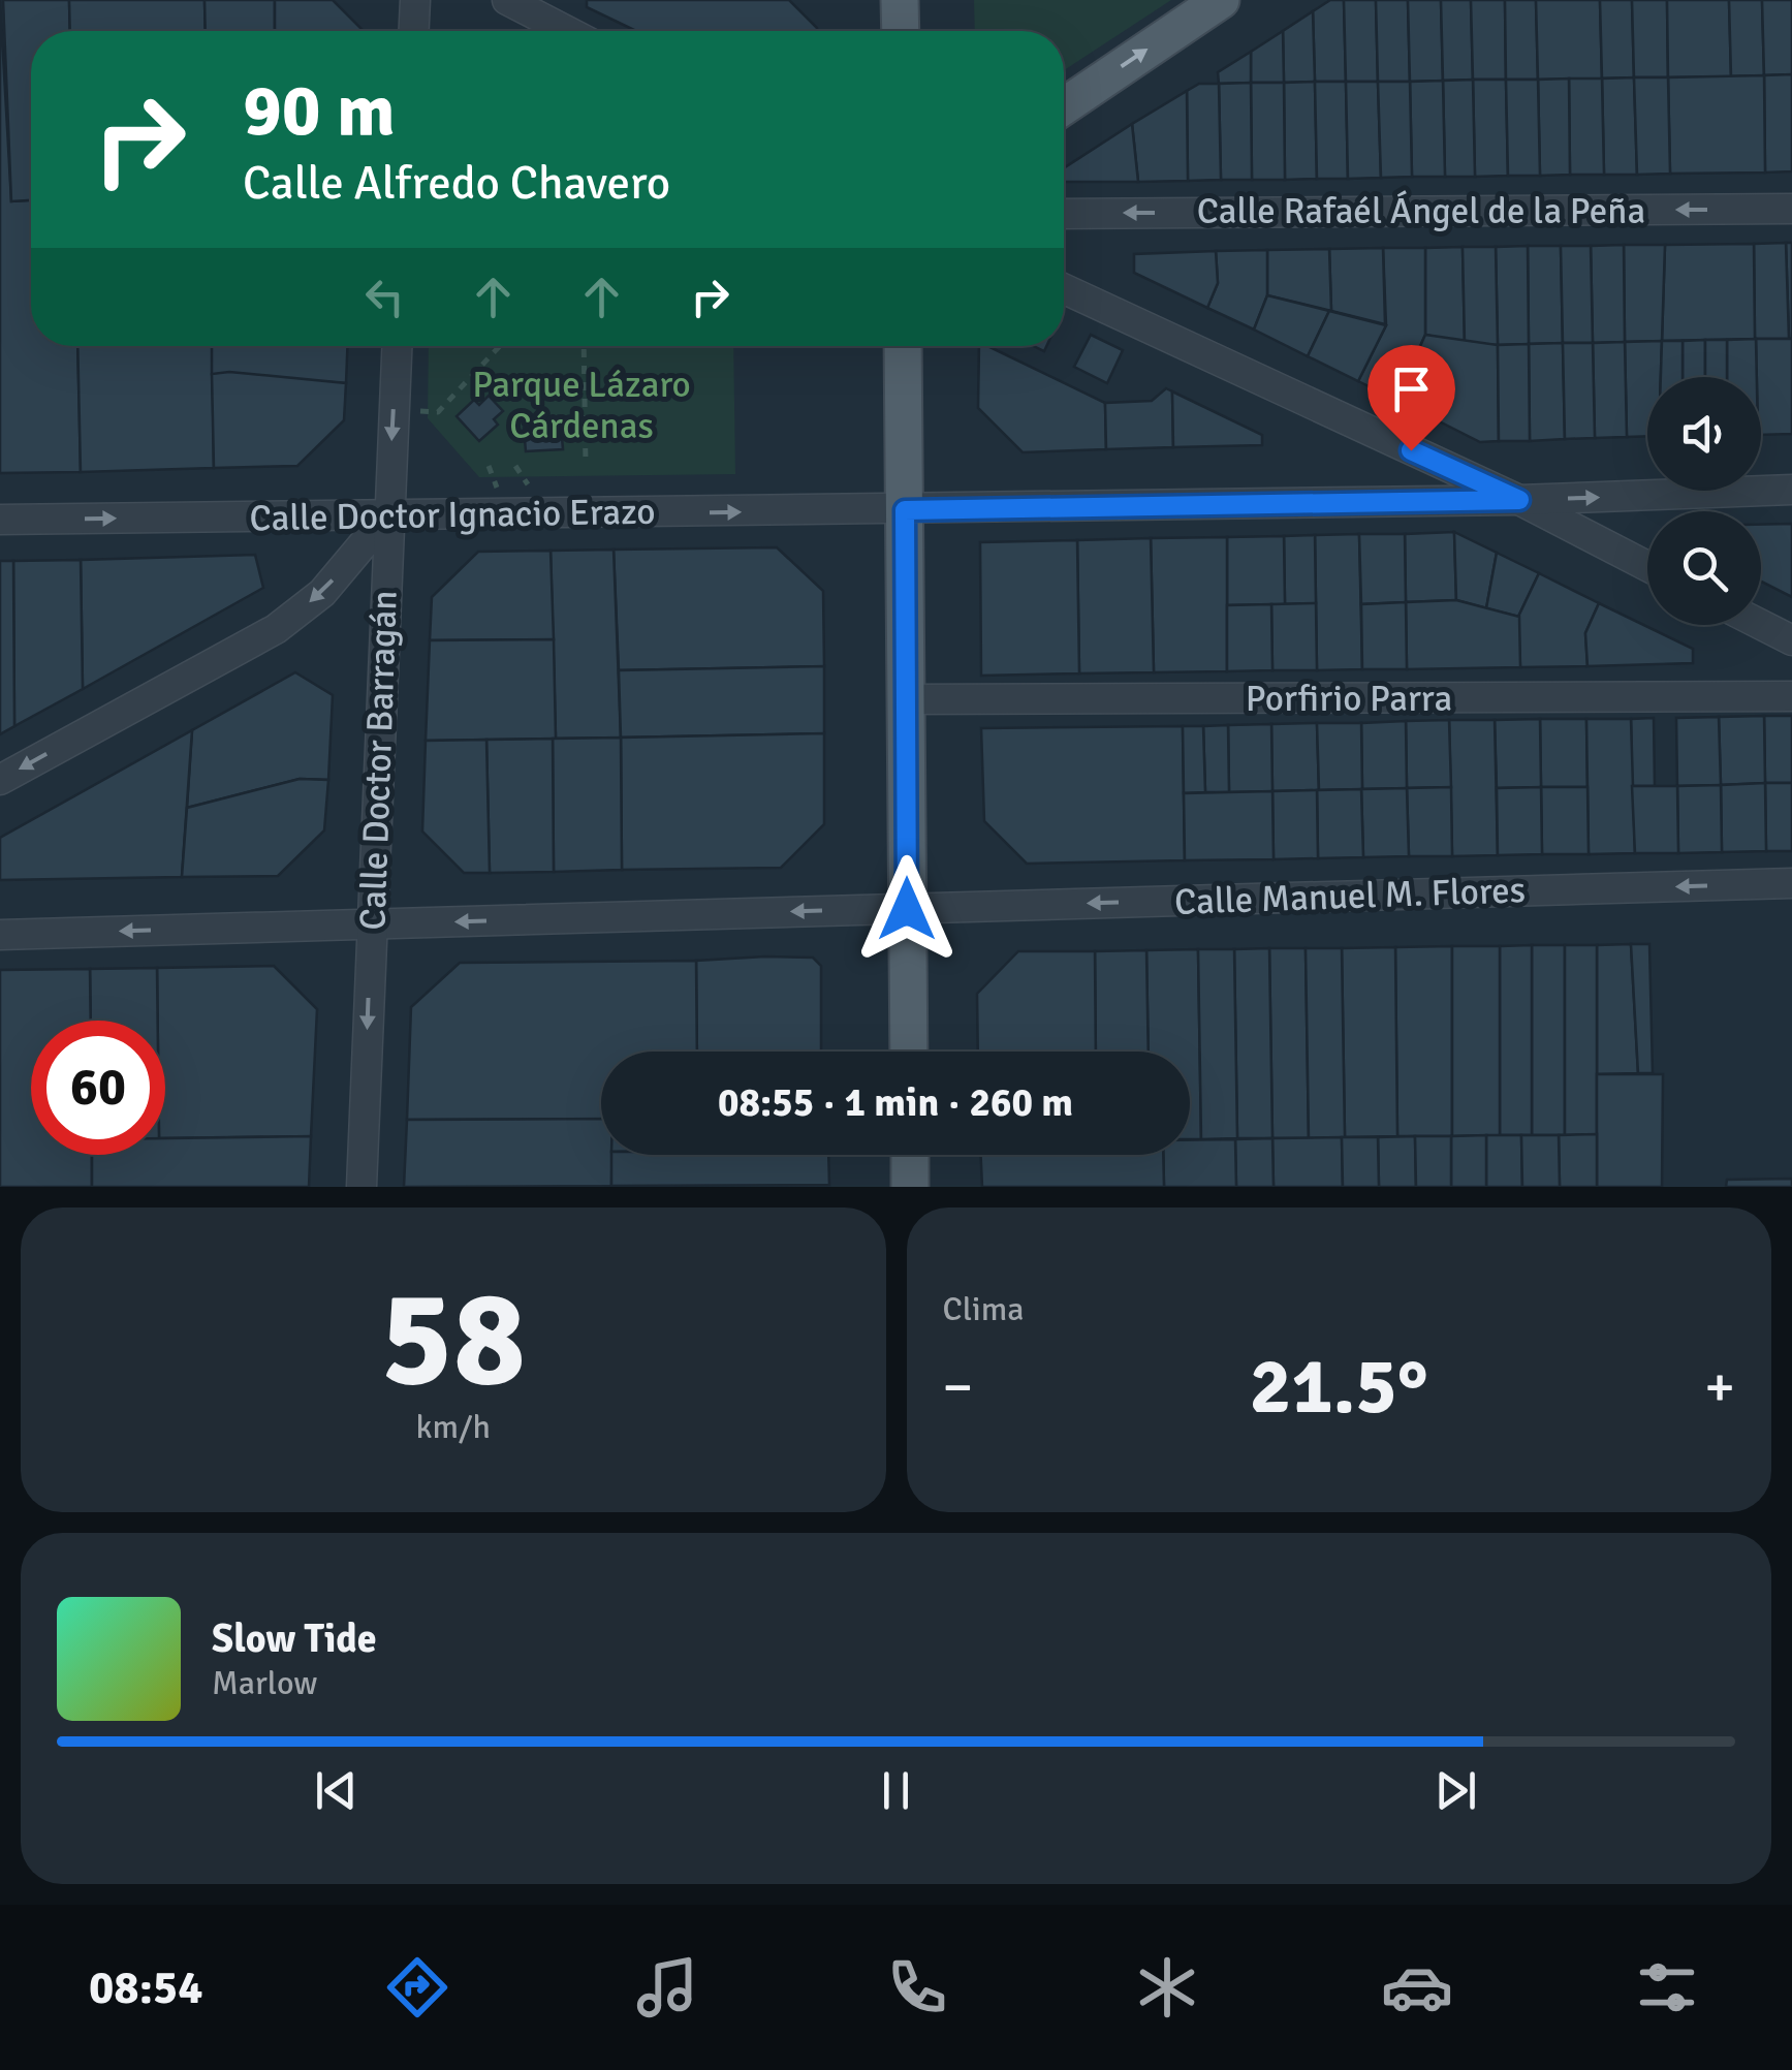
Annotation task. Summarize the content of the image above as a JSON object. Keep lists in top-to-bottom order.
{
  "streets": {
    "street": [
      "Calle Rafaél Ángel de la Peña",
      "Calle Doctor Ignacio Erazo",
      "Porfirio Parra",
      "Calle Doctor Barragán",
      "Calle Manuel M. Flores"
    ]
  },
  "crossings": [
    ["Calle Doctor Ignacio Erazo", "Calle Doctor Barragán"],
    ["Calle Doctor Barragán", "Calle Manuel M. Flores"]
  ],
  "one_way": ["Calle Doctor Ignacio Erazo", "Calle Doctor Barragán", "Calle Manuel M. Flores"],
  "parks": ["Parque Lázaro Cárdenas"],
  "page": {
    "turn": ["90 m", "Calle Alfredo Chavero"],
    "limit": "60",
    "trip": "08:55 · 1 min · 260 m",
    "tile": [
      ["58", "km/h"],
      "Clima"
    ],
    "heat": ["−", "21.5°", "+"],
    "song": ["Slow Tide", "Marlow"],
    "tabs": "08:54"
  }
}
